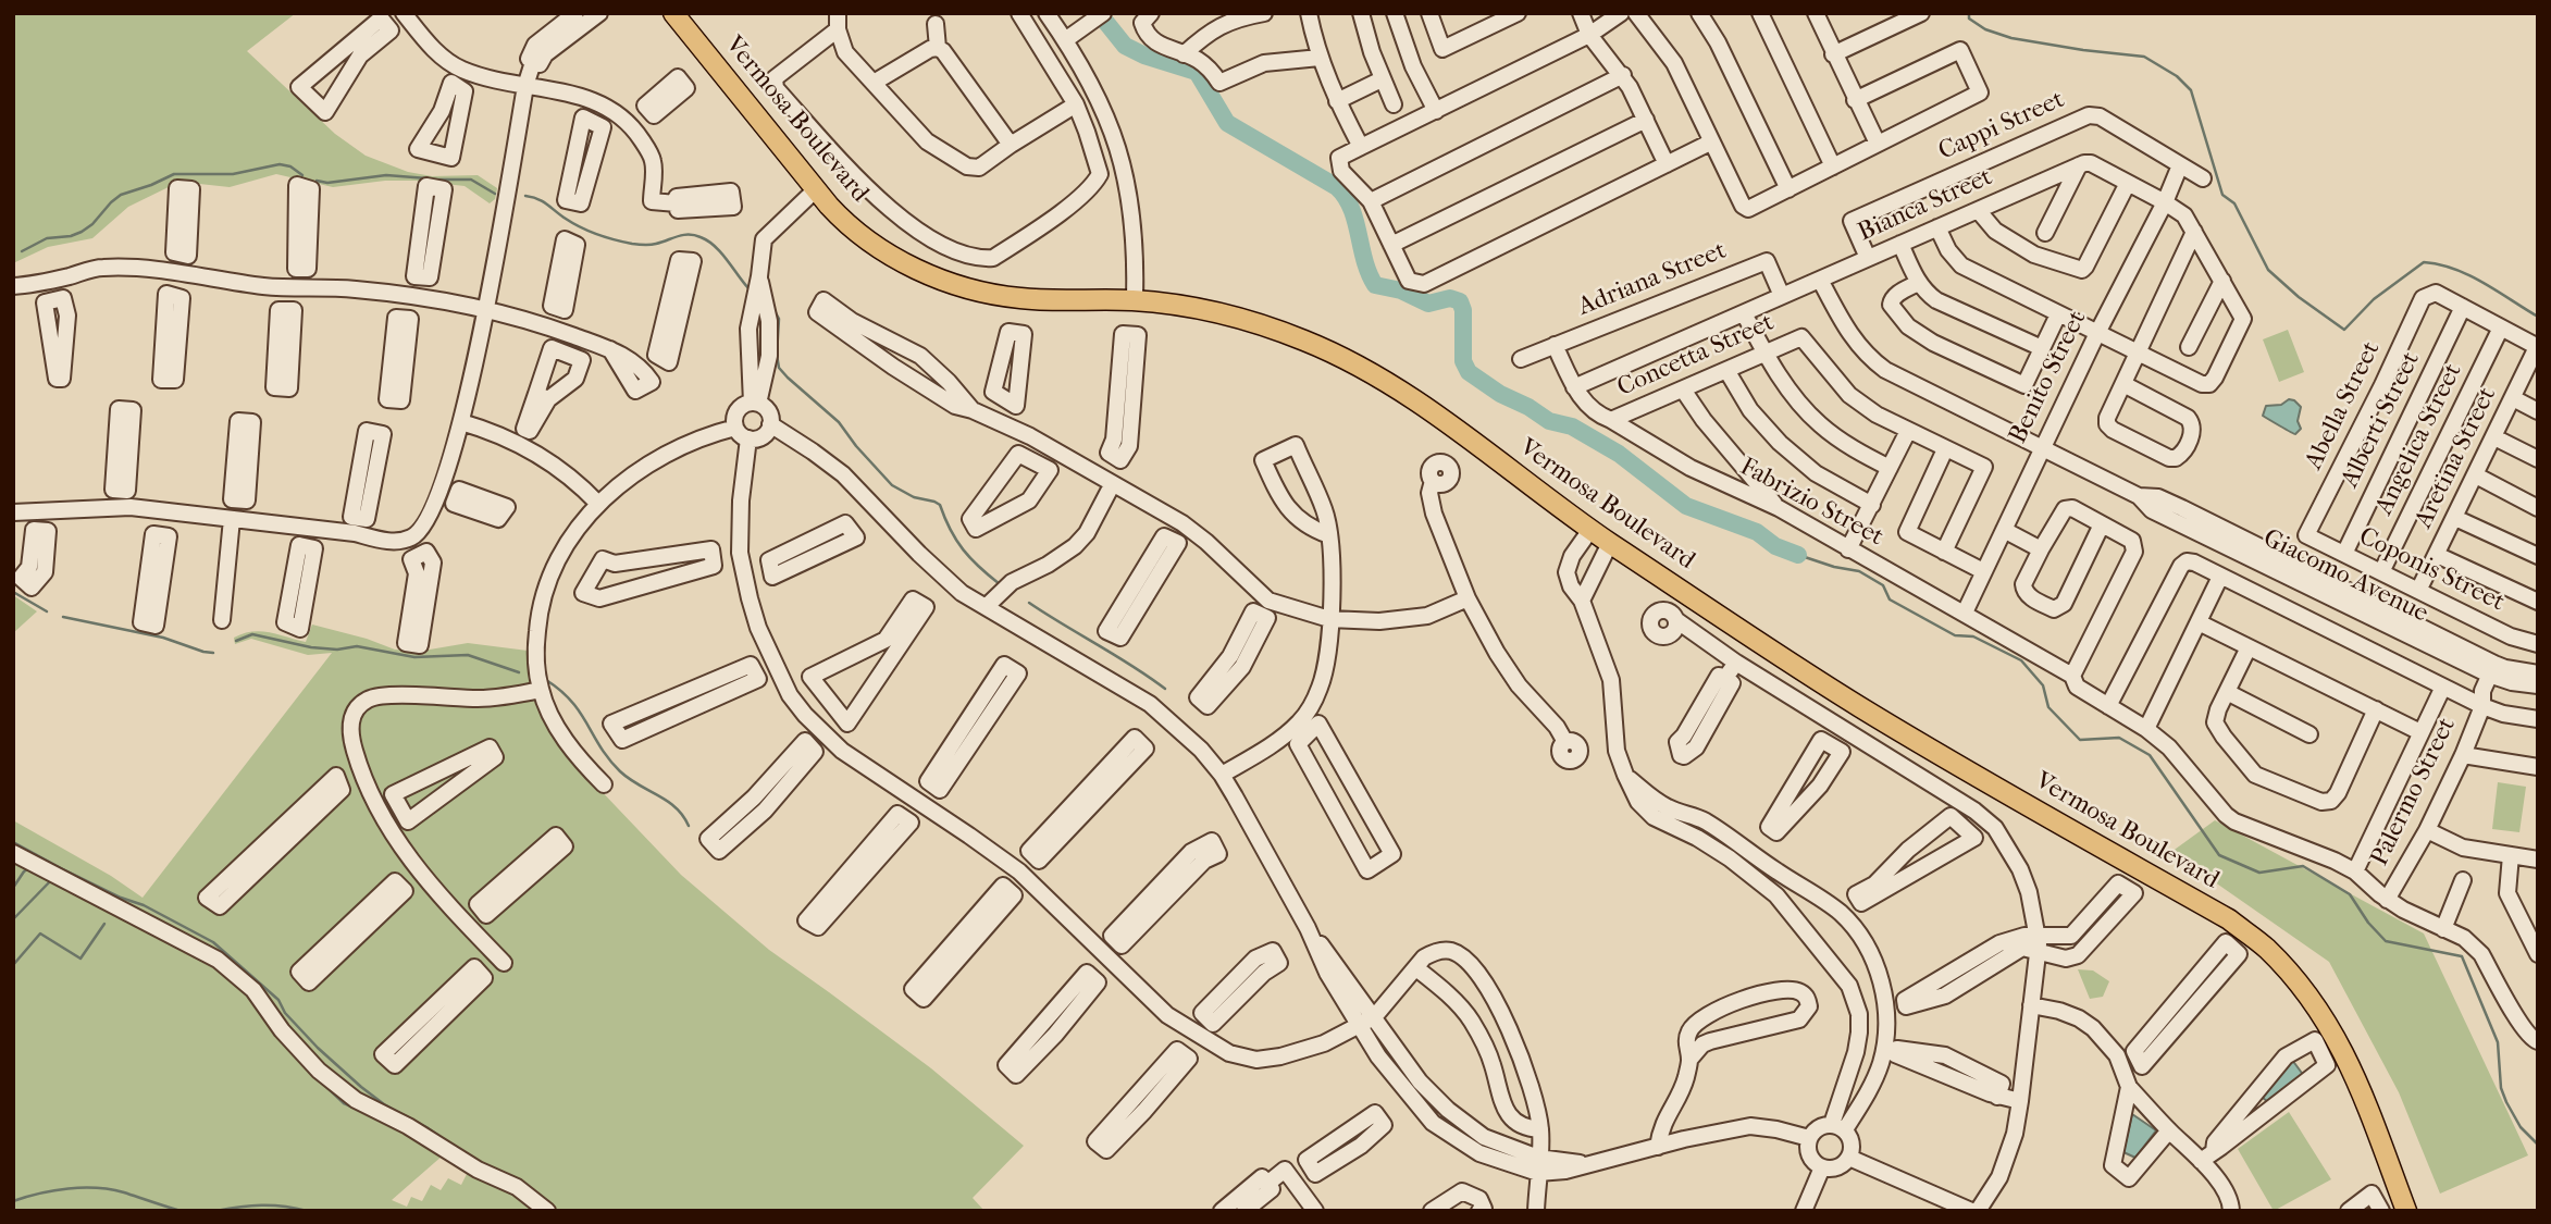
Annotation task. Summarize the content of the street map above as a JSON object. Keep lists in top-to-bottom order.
{
  "streets": {
    "main road": ["Vermosa Boulevard"],
    "street": [
      "Cappi Street",
      "Bianca Street",
      "Adriana Street",
      "Concetta Street",
      "Benito Street",
      "Abella Street",
      "Alberti Street",
      "Angelica Street",
      "Aretina Street",
      "Fabrizio Street",
      "Coponis Street",
      "Giacomo Avenue",
      "Palermo Street"
    ]
  },
  "crossings": [
    ["Cappi Street", "Bianca Street"],
    ["Cappi Street", "Benito Street"],
    ["Bianca Street", "Adriana Street"],
    ["Bianca Street", "Fabrizio Street"],
    ["Bianca Street", "Giacomo Avenue"],
    ["Adriana Street", "Fabrizio Street"],
    ["Concetta Street", "Fabrizio Street"],
    ["Benito Street", "Fabrizio Street"],
    ["Benito Street", "Giacomo Avenue"],
    ["Abella Street", "Alberti Street"],
    ["Abella Street", "Coponis Street"],
    ["Alberti Street", "Coponis Street"],
    ["Angelica Street", "Coponis Street"],
    ["Aretina Street", "Coponis Street"],
    ["Fabrizio Street", "Palermo Street"],
    ["Giacomo Avenue", "Palermo Street"]
  ]
}
